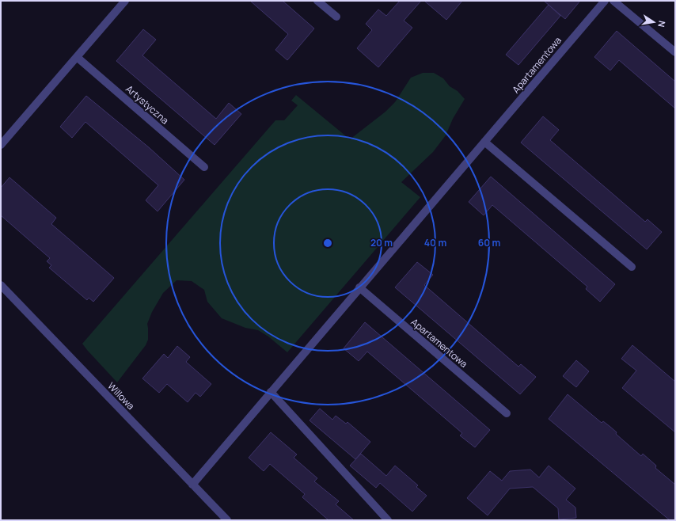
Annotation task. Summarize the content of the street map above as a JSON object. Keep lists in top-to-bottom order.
{
  "streets": {
    "street": ["Apartamentowa", "Artystyczna", "Willowa"]
  },
  "crossings": [
    ["Apartamentowa", "Willowa"]
  ],
  "north": "right",
  "rings": ["20 m", "40 m", "60 m"]
}
